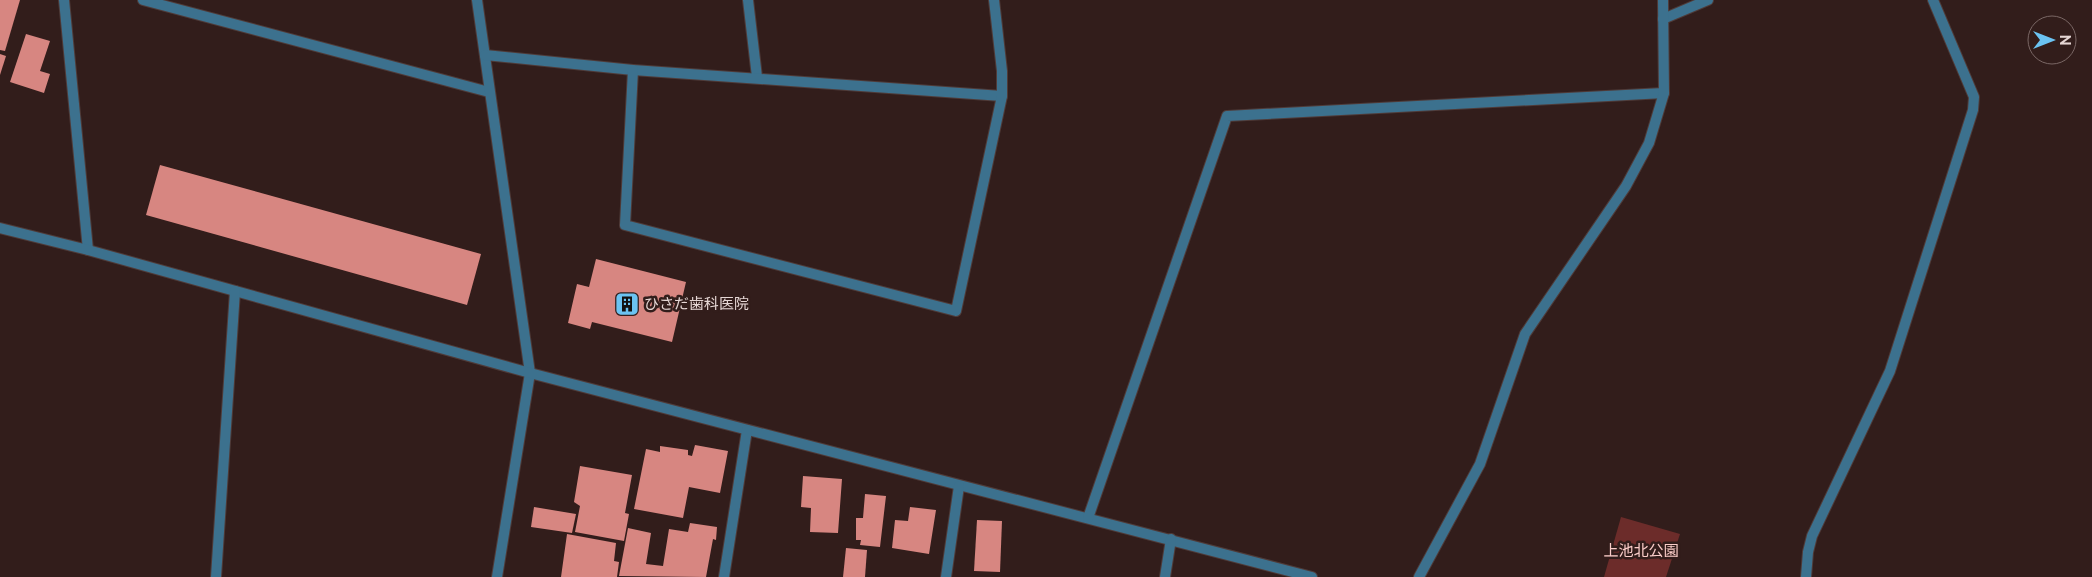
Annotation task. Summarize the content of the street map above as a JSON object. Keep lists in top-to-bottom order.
{
  "parks": ["上池北公園"],
  "places": {
    "building": ["ひさだ歯科医院"]
  },
  "north": "right"
}
